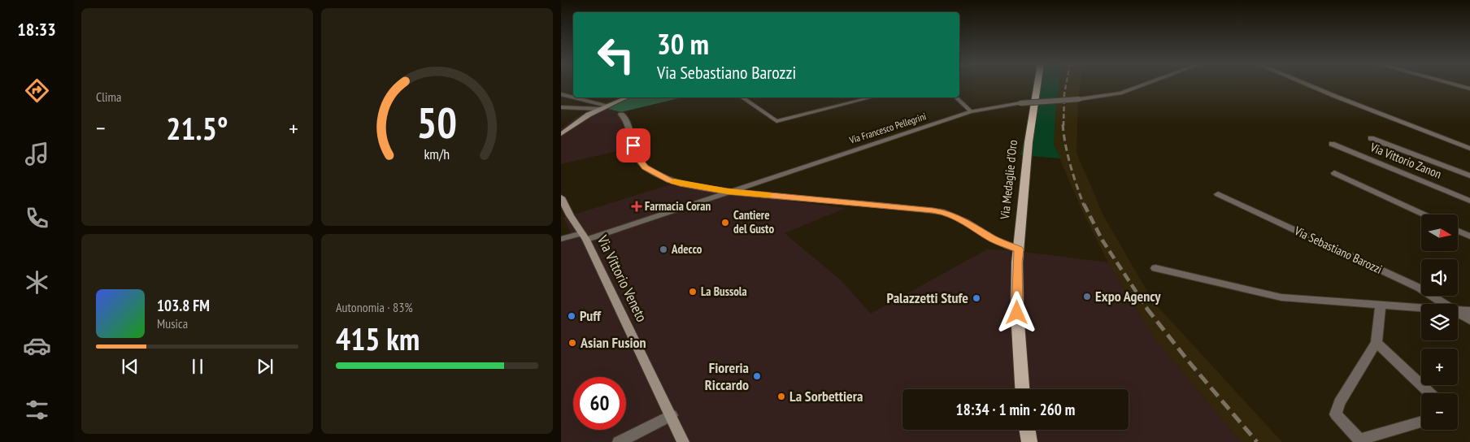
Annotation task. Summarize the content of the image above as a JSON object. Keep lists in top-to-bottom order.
{
  "streets": {
    "main road": ["Via Medaglie d'Oro", "Via Vittorio Veneto"],
    "street": ["Via Francesco Pellegrini", "Via Vittorio Zanon", "Via Sebastiano Barozzi"]
  },
  "crossings": [
    ["Via Francesco Pellegrini", "Via Vittorio Veneto"]
  ],
  "places": {
    "health": ["Farmacia Coran"],
    "other": [
      "Cantiere del Gusto",
      "Adecco",
      "La Bussola",
      "Expo Agency",
      "Palazzetti Stufe",
      "Puff",
      "Asian Fusion",
      "Fioreria Riccardo",
      "La Sorbettiera"
    ]
  },
  "north": "right",
  "page": {
    "tabs": "18:33",
    "tile": [
      "Clima",
      ["Autonomia · 83%", "415 km"]
    ],
    "turn": ["30 m", "Via Sebastiano Barozzi"],
    "heat": ["−", "21.5°", "+"],
    "map_buttons": ["+", "−"],
    "song": ["103.8 FM", "Musica"],
    "limit": "60",
    "trip": "18:34 · 1 min · 260 m",
    "gauge": ["50", "km/h"]
  }
}
